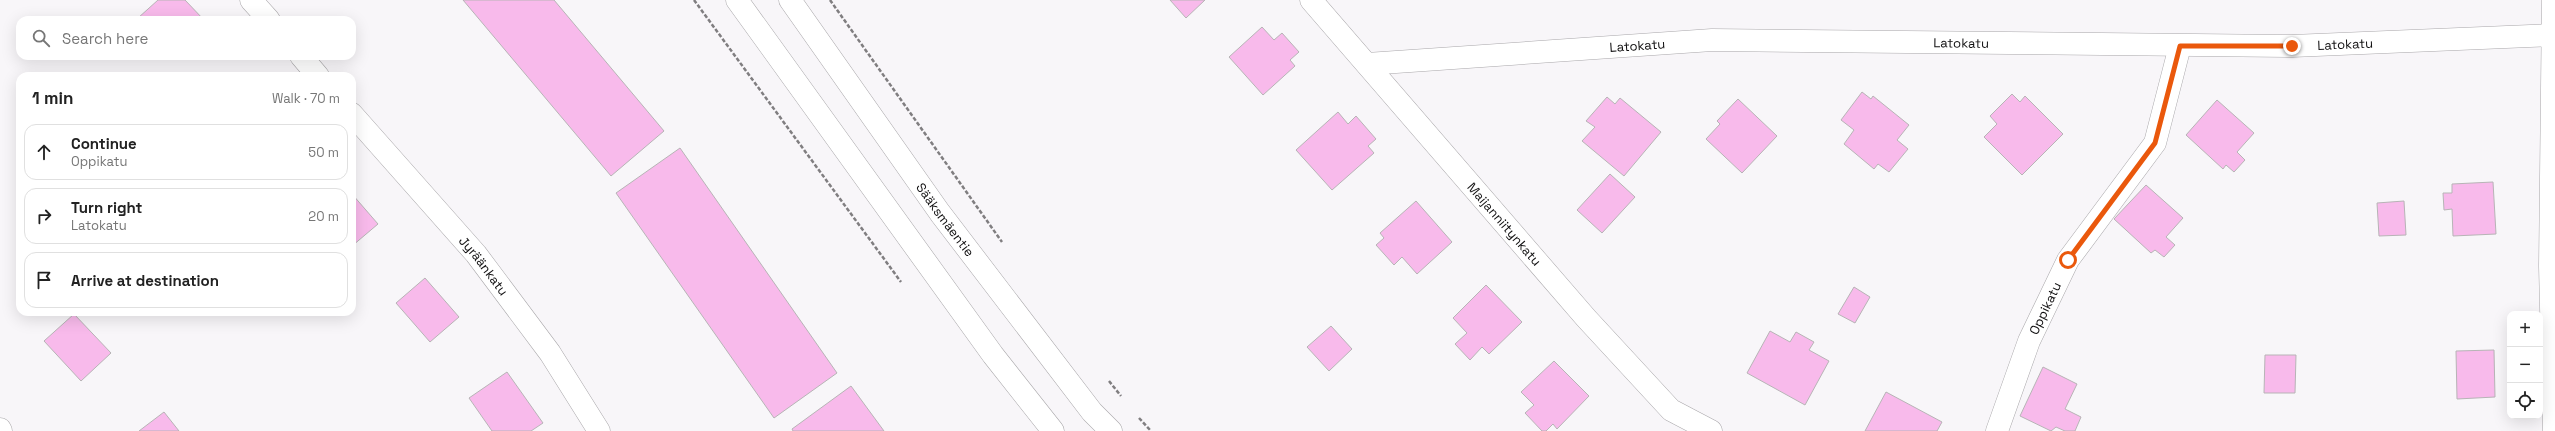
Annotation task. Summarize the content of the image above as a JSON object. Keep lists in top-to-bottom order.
{
  "streets": {
    "street": [
      "Latokatu",
      "Sääksmäentie",
      "Maijanniitynkatu",
      "Jyräänkatu",
      "Oppikatu"
    ]
  },
  "crossings": [
    ["Latokatu", "Maijanniitynkatu"],
    ["Latokatu", "Oppikatu"]
  ],
  "page": {
    "search": "Search here",
    "heading": ["1 min", "Walk · 70 m"],
    "list": [
      ["Continue", "Oppikatu", "50 m"],
      ["Turn right", "Latokatu", "20 m"],
      "Arrive at destination"
    ],
    "map_buttons": ["+", "−"]
  }
}
